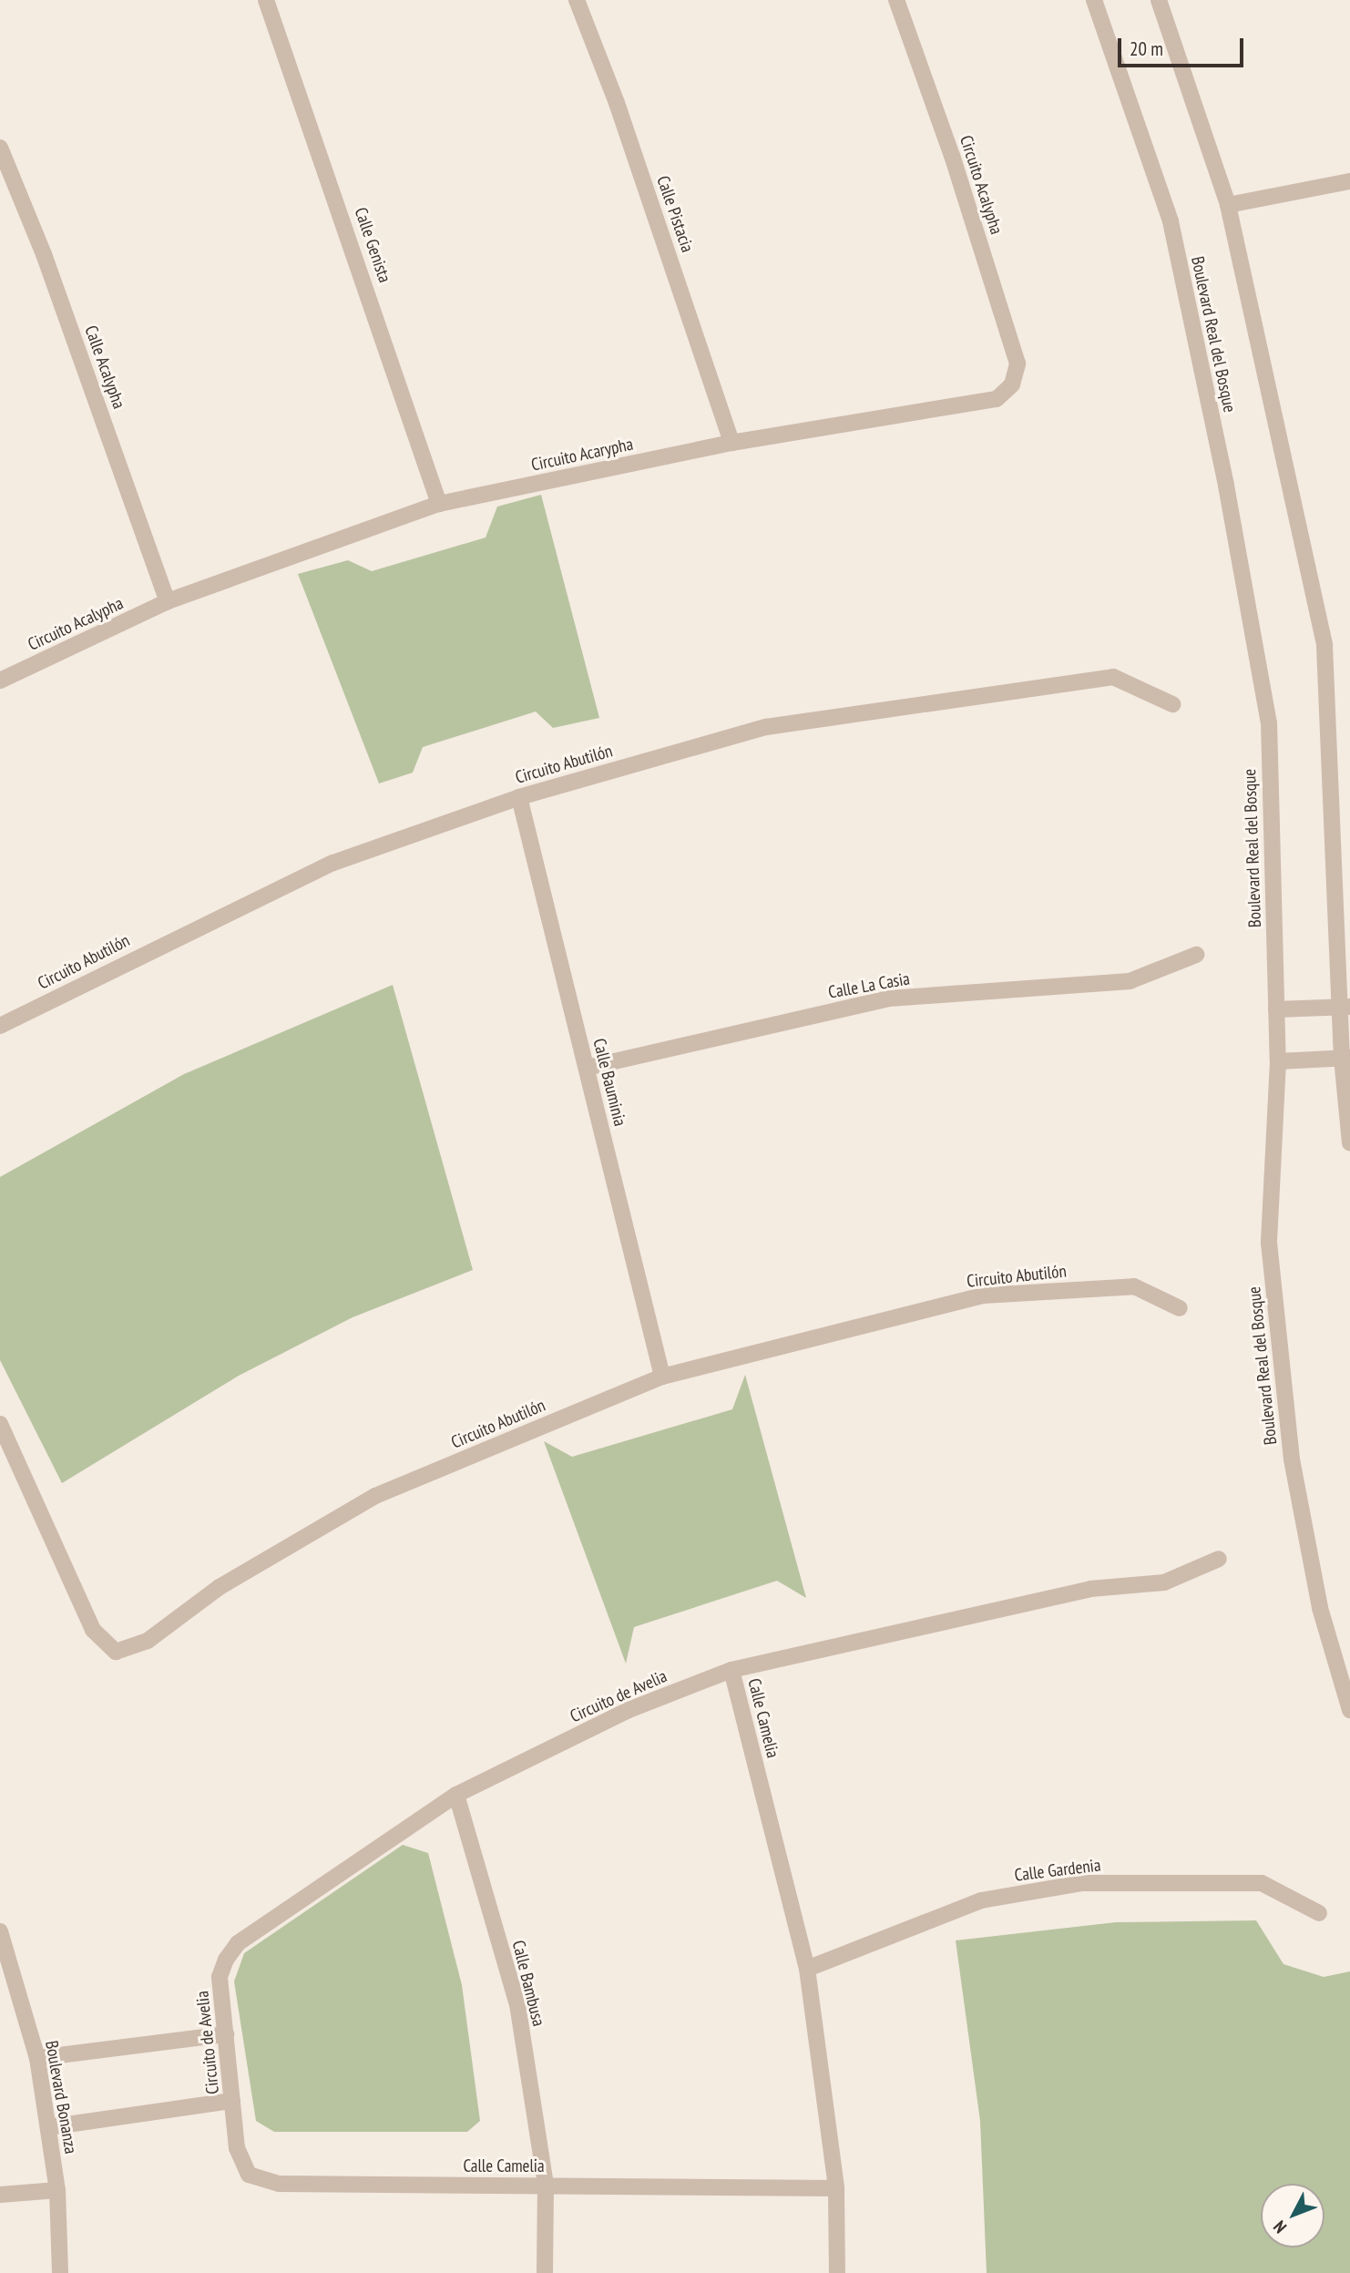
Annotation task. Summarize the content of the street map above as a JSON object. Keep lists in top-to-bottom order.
{
  "streets": {
    "street": [
      "Circuito Acalypha",
      "Calle Pistacia",
      "Calle Genista",
      "Boulevard Real del Bosque",
      "Calle Acalypha",
      "Circuito Acarypha",
      "Circuito Abutilón",
      "Calle La Casia",
      "Calle Bauminia",
      "Circuito de Avelia",
      "Calle Camelia",
      "Calle Gardenia",
      "Calle Bambusa",
      "Boulevard Bonanza"
    ]
  },
  "crossings": [
    ["Circuito Acalypha", "Calle Acalypha"],
    ["Circuito Acalypha", "Circuito Acarypha"],
    ["Calle Pistacia", "Circuito Acarypha"],
    ["Calle Genista", "Circuito Acarypha"],
    ["Calle Acalypha", "Circuito Acarypha"],
    ["Circuito Abutilón", "Calle Bauminia"],
    ["Calle La Casia", "Calle Bauminia"],
    ["Circuito de Avelia", "Calle Camelia"],
    ["Circuito de Avelia", "Calle Bambusa"],
    ["Calle Camelia", "Calle Gardenia"],
    ["Calle Camelia", "Calle Bambusa"]
  ],
  "scale_bar": "20 m",
  "north": "bottom left"
}
